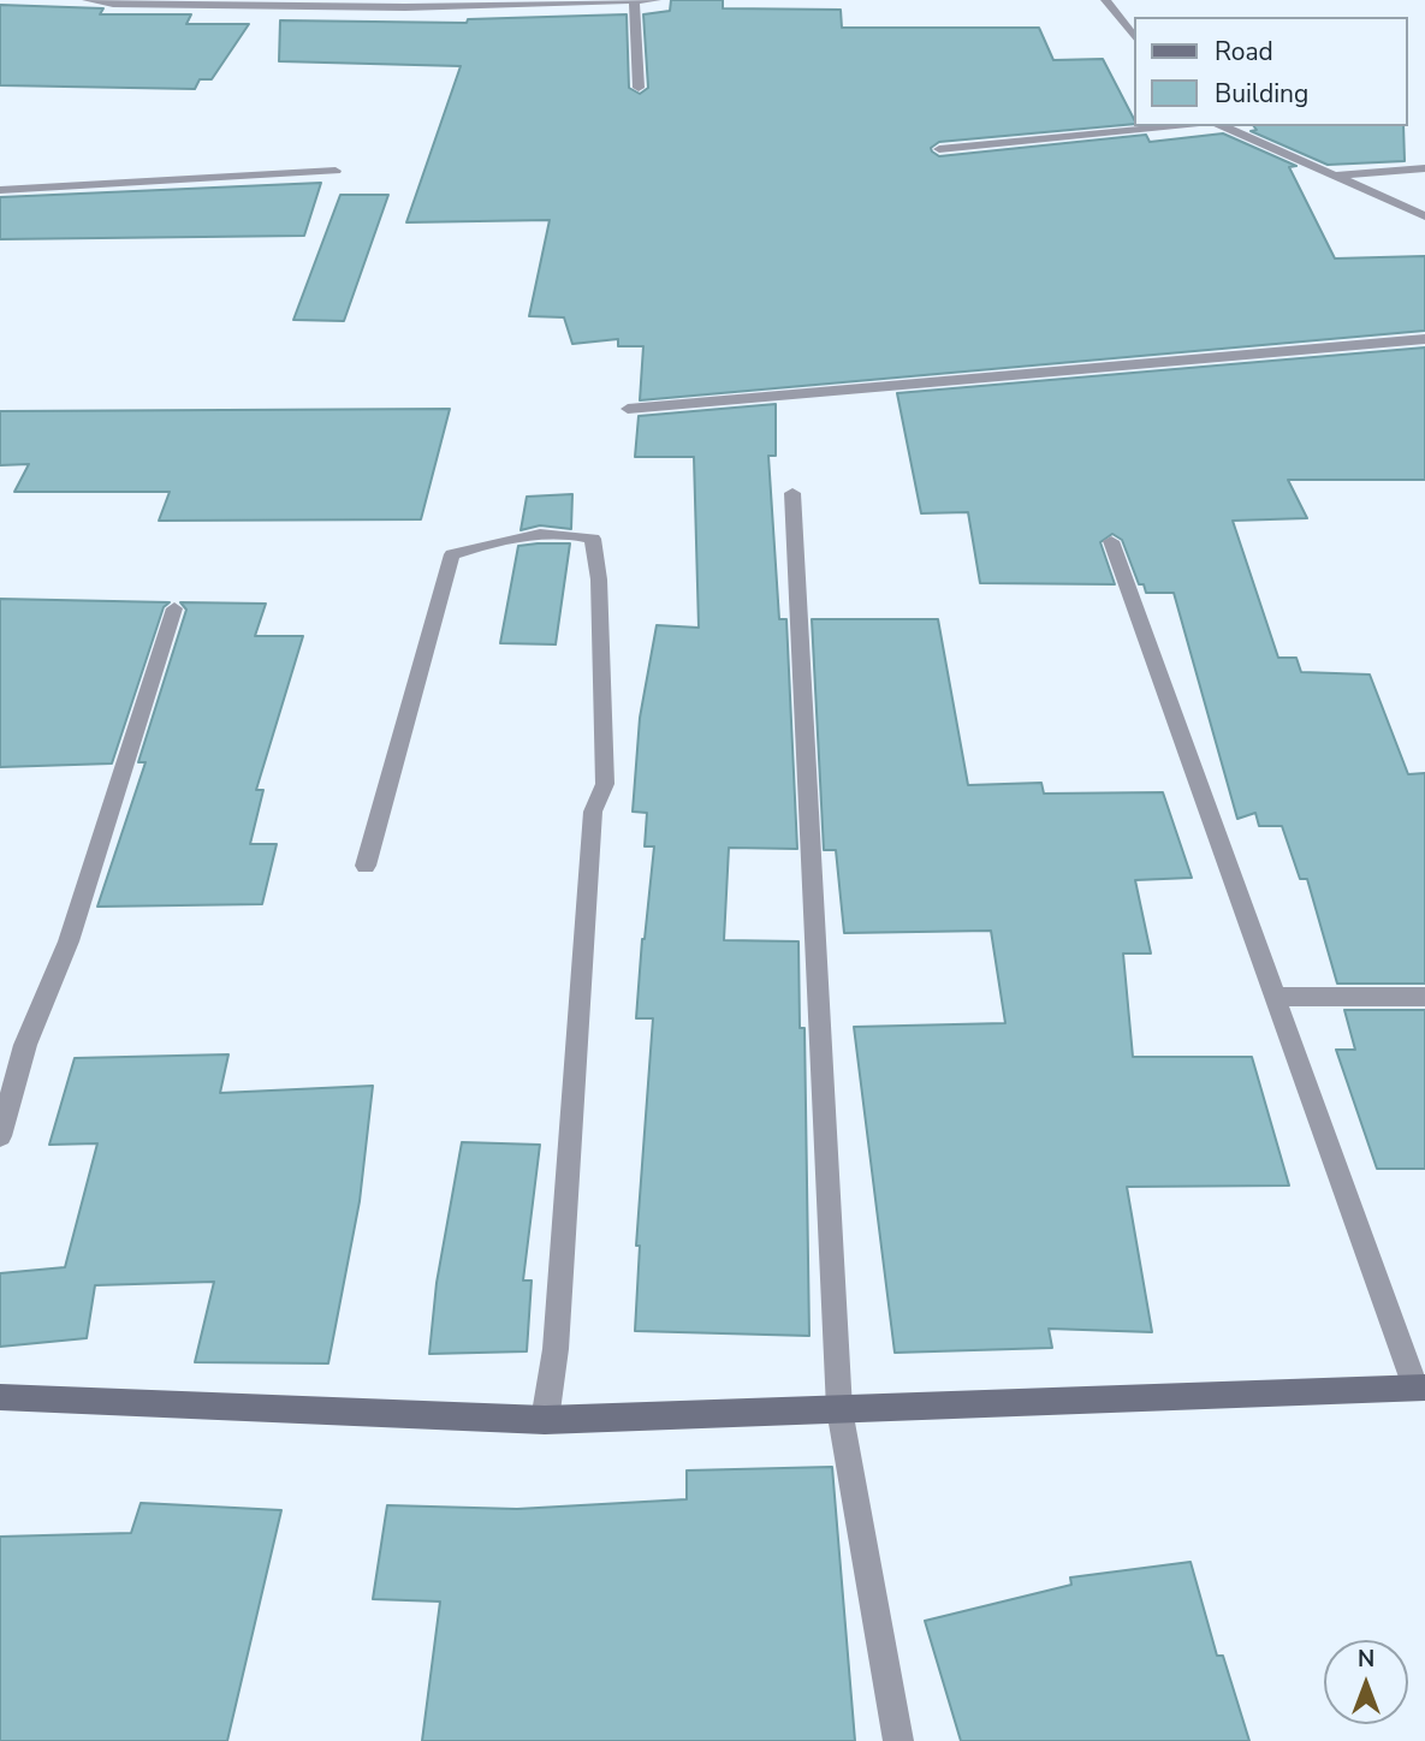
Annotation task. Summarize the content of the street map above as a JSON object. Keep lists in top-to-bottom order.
{
  "legend": ["Road", "Building"],
  "north": "top"
}
